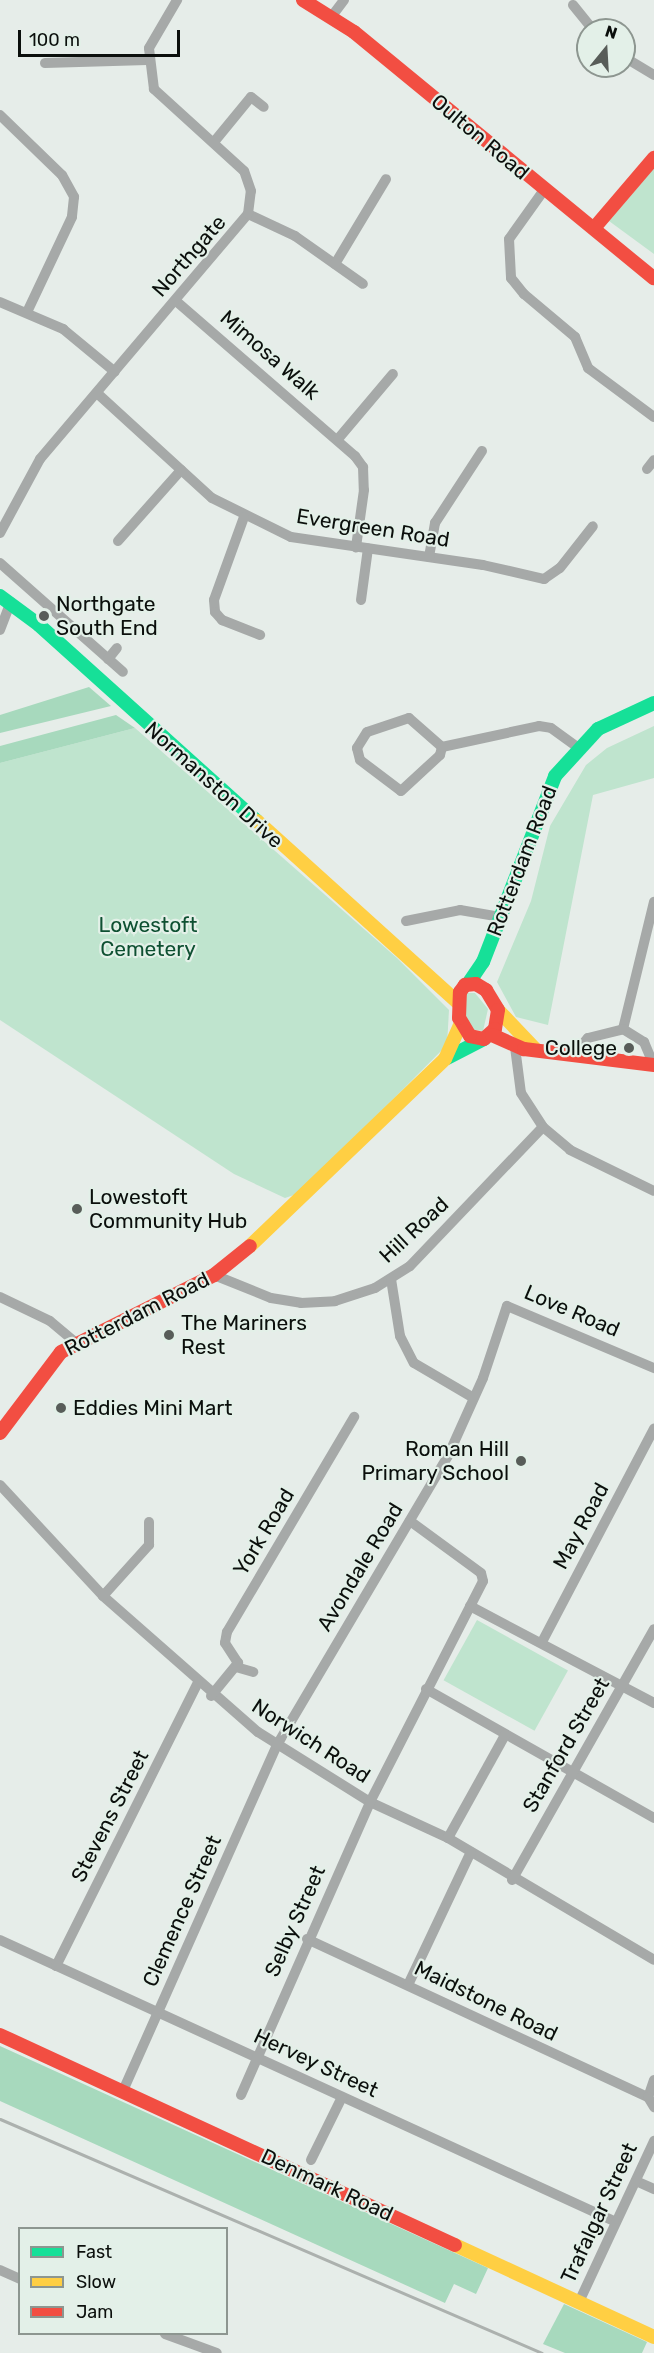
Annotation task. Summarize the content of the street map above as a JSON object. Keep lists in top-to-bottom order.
{
  "streets": {
    "street": [
      "Oulton Road",
      "Northgate",
      "Mimosa Walk",
      "Evergreen Road",
      "Normanston Drive",
      "Rotterdam Road",
      "Hill Road",
      "Love Road",
      "May Road",
      "York Road",
      "Avondale Road",
      "Norwich Road",
      "Stanford Street",
      "Stevens Street",
      "Clemence Street",
      "Selby Street",
      "Maidstone Road",
      "Hervey Street",
      "Denmark Road",
      "Trafalgar Street"
    ]
  },
  "crossings": [
    ["Northgate", "Mimosa Walk"],
    ["Northgate", "Evergreen Road"],
    ["Mimosa Walk", "Evergreen Road"],
    ["Normanston Drive", "Rotterdam Road"],
    ["Rotterdam Road", "Hill Road"],
    ["Love Road", "Avondale Road"],
    ["Avondale Road", "Norwich Road"],
    ["Avondale Road", "Clemence Street"],
    ["Avondale Road", "Selby Street"],
    ["Norwich Road", "Stanford Street"],
    ["Norwich Road", "Stevens Street"],
    ["Norwich Road", "Clemence Street"],
    ["Norwich Road", "Selby Street"],
    ["Stevens Street", "Hervey Street"],
    ["Clemence Street", "Hervey Street"],
    ["Clemence Street", "Denmark Road"],
    ["Selby Street", "Maidstone Road"],
    ["Selby Street", "Hervey Street"],
    ["Hervey Street", "Trafalgar Street"],
    ["Denmark Road", "Trafalgar Street"]
  ],
  "parks": ["Lowestoft Cemetery"],
  "places": [
    "Northgate South End",
    "College",
    "Lowestoft Community Hub",
    "The Mariners Rest",
    "Eddies Mini Mart",
    "Roman Hill Primary School"
  ],
  "legend": ["Fast", "Slow", "Jam"],
  "scale_bar": "100 m",
  "north": "top"
}
